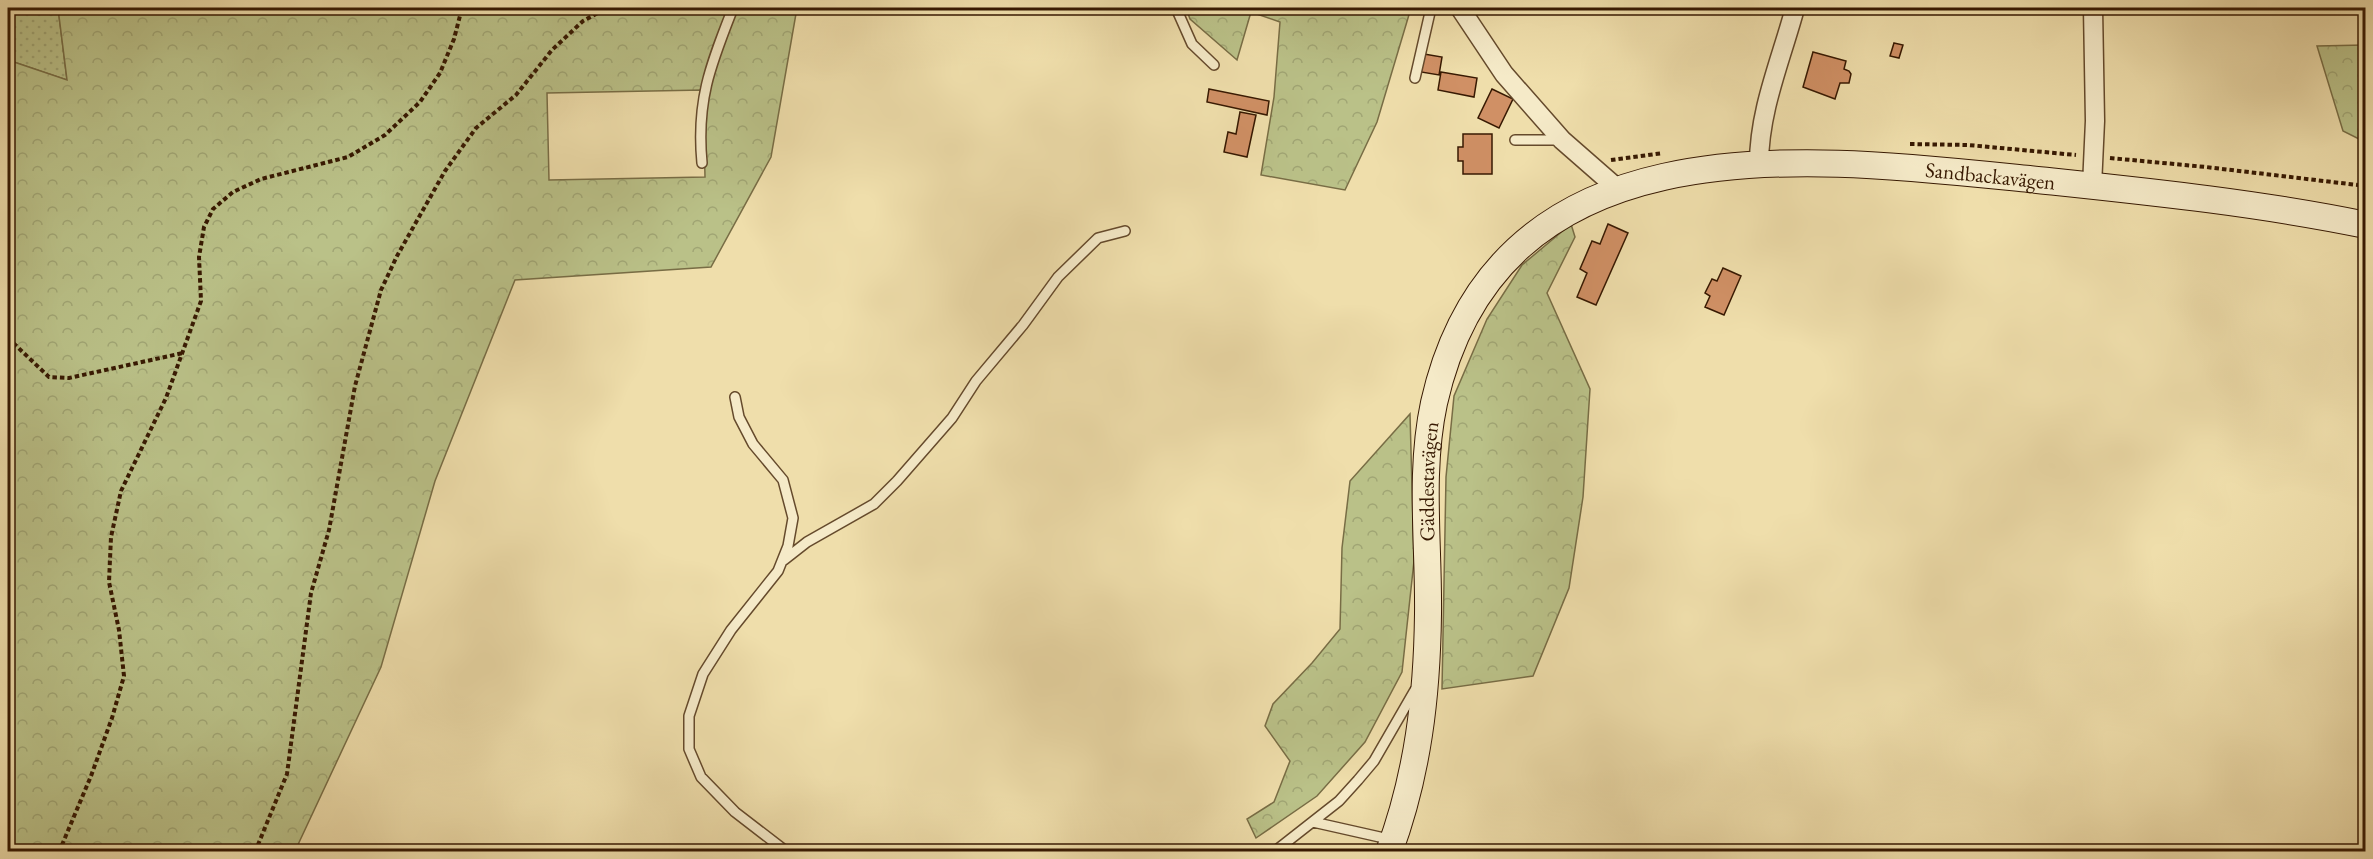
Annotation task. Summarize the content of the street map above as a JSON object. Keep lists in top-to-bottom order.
{
  "streets": {
    "street": ["Sandbackavägen", "Gäddestavägen"]
  },
  "crossings": [
    ["Sandbackavägen", "Gäddestavägen"]
  ]
}
